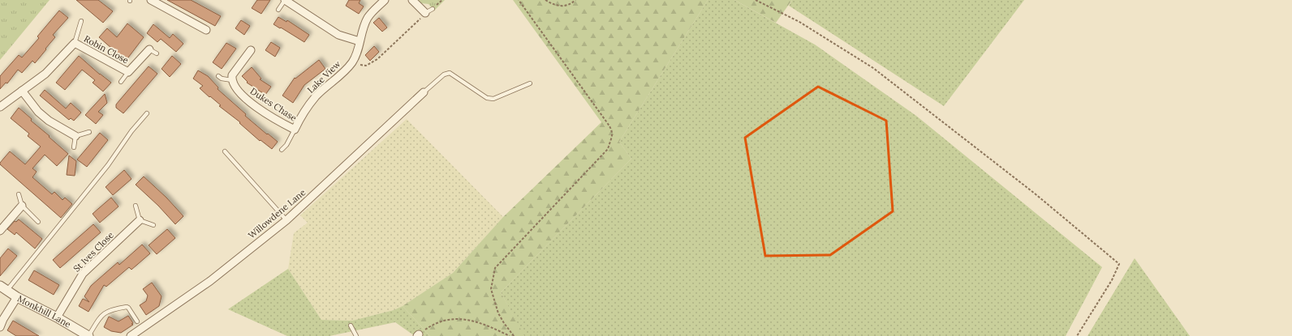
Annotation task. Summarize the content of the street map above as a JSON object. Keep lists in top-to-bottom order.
{
  "streets": {
    "street": [
      "Robin Close",
      "Lake View",
      "Dukes Chase",
      "Willowdene Lane",
      "St Ives Close",
      "Monkhill Lane"
    ]
  },
  "crossings": [
    ["Lake View", "Dukes Chase"],
    ["St Ives Close", "Monkhill Lane"]
  ]
}
